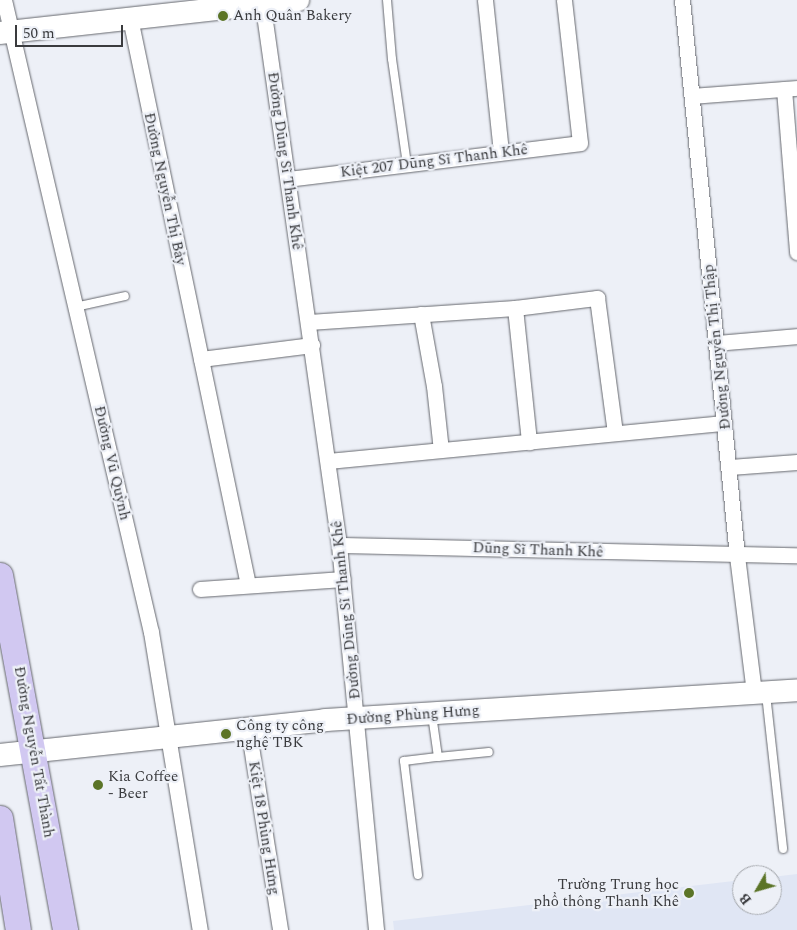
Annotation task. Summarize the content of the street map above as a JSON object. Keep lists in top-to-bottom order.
{
  "streets": {
    "main road": ["Đường Nguyễn Tất Thành"],
    "street": [
      "Đường Dũng Sĩ Thanh Khê",
      "Kiệt 207 Dũng Sĩ Thanh Khê",
      "Đường Nguyễn Thị Bảy",
      "Đường Nguyễn Thị Thập",
      "Đường Vũ Quỳnh",
      "Dũng Sĩ Thanh Khê",
      "Đường Phùng Hưng",
      "Kiệt 18 Phùng Hưng"
    ]
  },
  "crossings": [
    ["Đường Dũng Sĩ Thanh Khê", "Kiệt 207 Dũng Sĩ Thanh Khê"],
    ["Đường Dũng Sĩ Thanh Khê", "Dũng Sĩ Thanh Khê"],
    ["Đường Dũng Sĩ Thanh Khê", "Đường Phùng Hưng"],
    ["Đường Nguyễn Thị Thập", "Dũng Sĩ Thanh Khê"],
    ["Đường Nguyễn Thị Thập", "Đường Phùng Hưng"],
    ["Đường Vũ Quỳnh", "Đường Phùng Hưng"],
    ["Đường Phùng Hưng", "Đường Nguyễn Tất Thành"],
    ["Đường Phùng Hưng", "Kiệt 18 Phùng Hưng"]
  ],
  "places": [
    "Anh Quân Bakery",
    "Công ty công nghệ TBK",
    "Kia Coffee - Beer",
    "Trường Trung học phổ thông Thanh Khê"
  ],
  "scale_bar": "50 m",
  "north": "bottom left"
}
